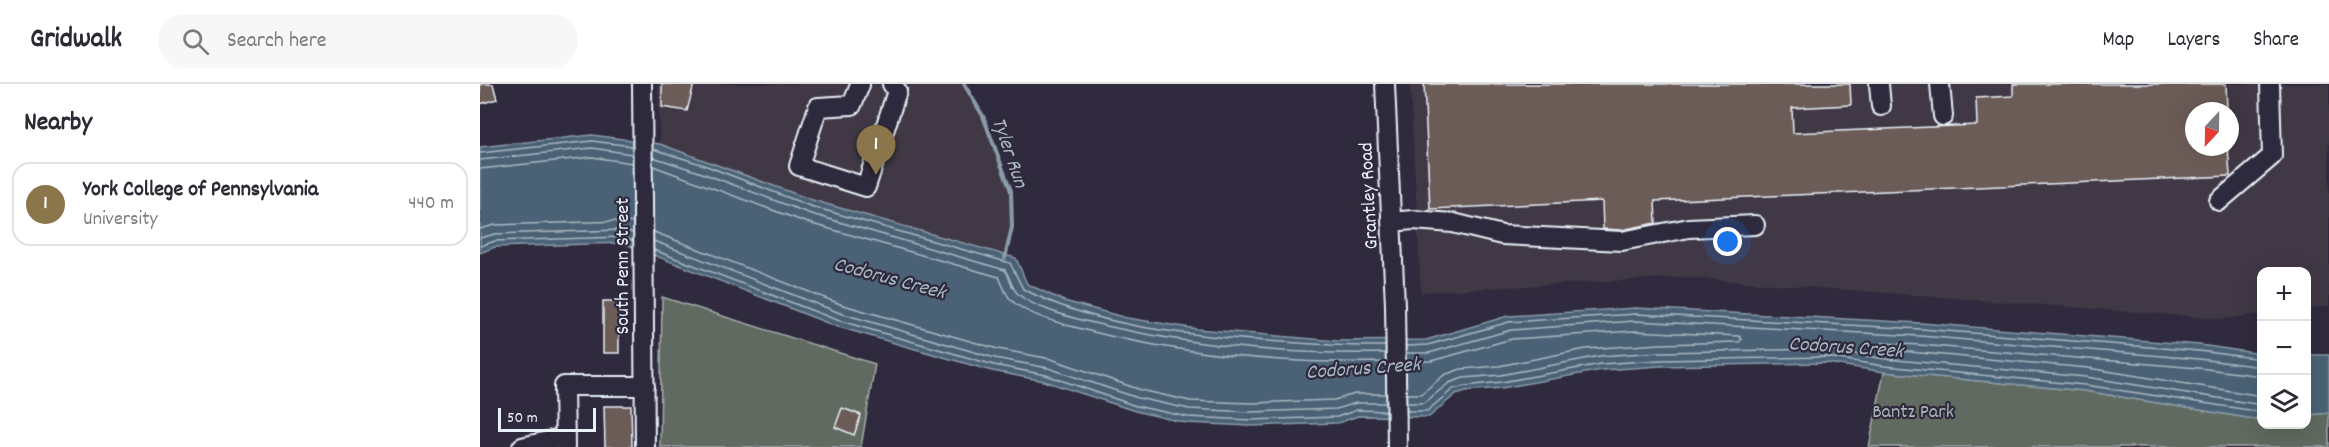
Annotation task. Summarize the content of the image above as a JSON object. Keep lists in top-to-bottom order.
{
  "streets": {
    "street": ["Grantley Road", "South Penn Street"]
  },
  "water": ["Tyler Run", "Codorus Creek"],
  "parks": ["Bantz Park"],
  "scale_bar": "50 m",
  "north": "bottom",
  "page": {
    "header": "Gridwalk",
    "search": "Search here",
    "nav": ["Map", "Layers", "Share"],
    "heading": "Nearby",
    "pins": "1",
    "list": [
      {
        "mark": "1",
        "name": "York College of Pennsylvania",
        "note": "University",
        "value": "440 m"
      }
    ],
    "map_buttons": ["+", "−"],
    "scale": "50 m"
  }
}
